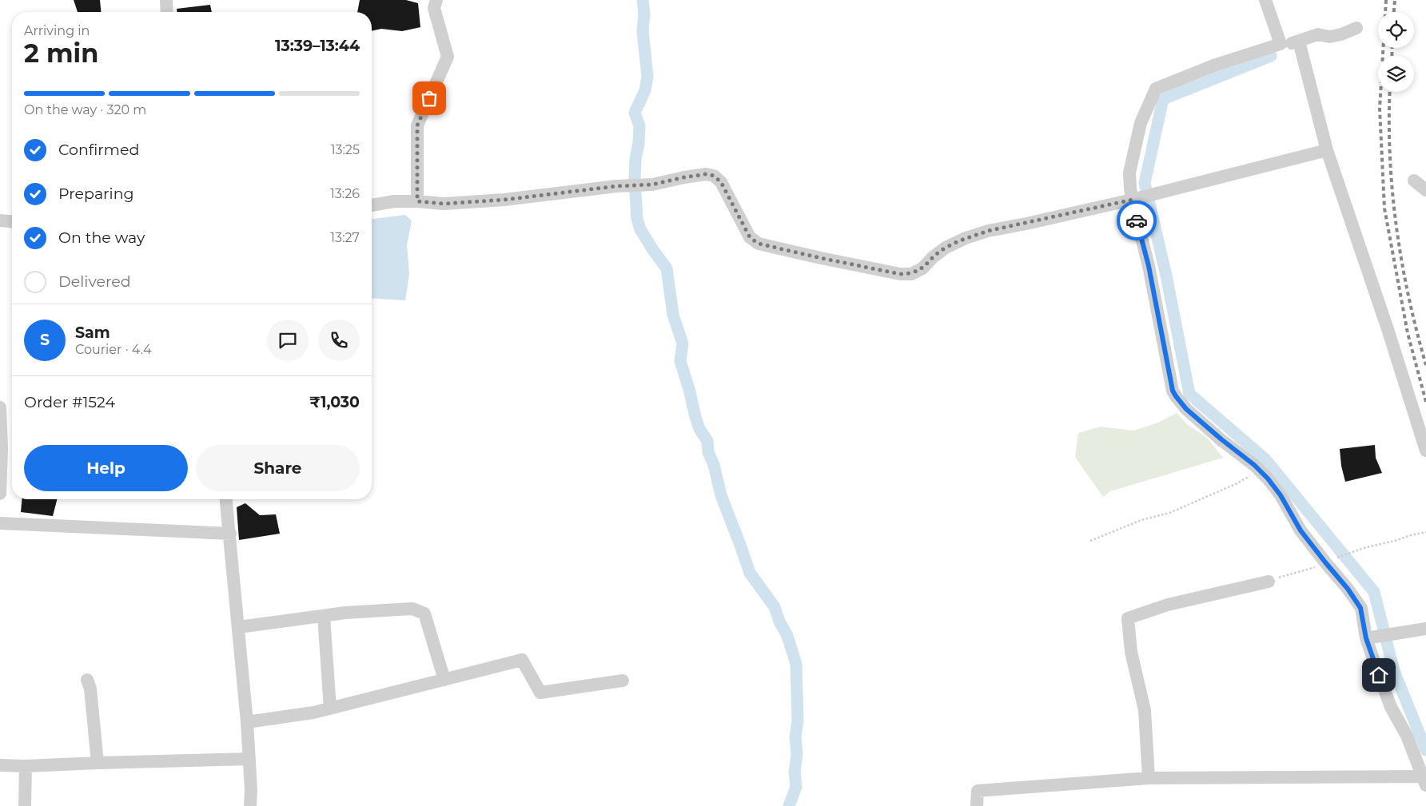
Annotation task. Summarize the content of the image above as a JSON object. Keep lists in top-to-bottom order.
{
  "page": {
    "heading": ["2 min", "Arriving in", "13:39–13:44"],
    "panel": [
      "Sam",
      "Courier · 4.4",
      "Order #1524",
      "₹1,030"
    ],
    "bar": "On the way · 320 m",
    "list": [
      ["Confirmed", "13:25"],
      ["Preparing", "13:26"],
      ["On the way", "13:27"],
      "Delivered"
    ],
    "round": "S",
    "buttons": ["Help", "Share"]
  }
}
